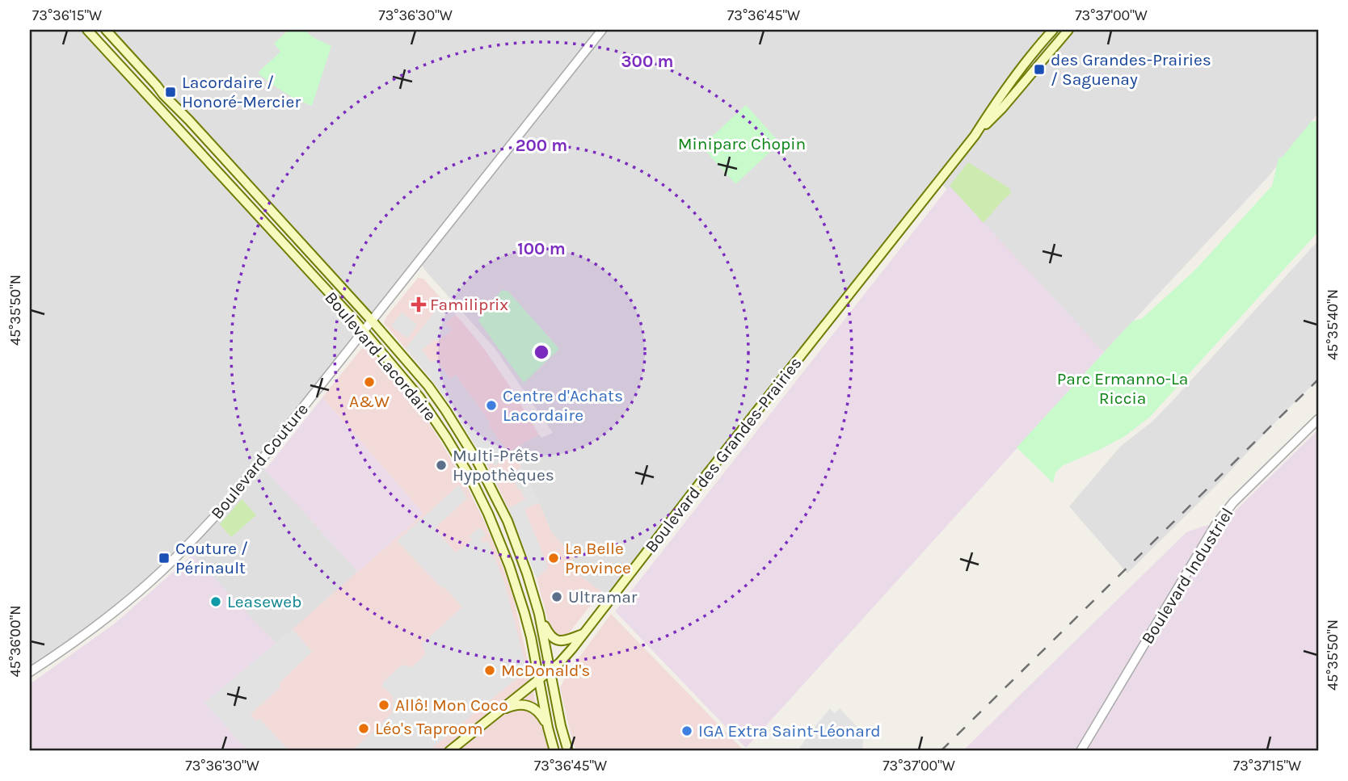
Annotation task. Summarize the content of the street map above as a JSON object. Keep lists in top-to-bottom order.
{
  "streets": {
    "main road": ["Boulevard Lacordaire", "Boulevard des Grandes-Prairies"],
    "street": ["Boulevard Couture", "Boulevard Industriel"]
  },
  "crossings": [
    ["Boulevard Lacordaire", "Boulevard des Grandes-Prairies"],
    ["Boulevard Lacordaire", "Boulevard Couture"]
  ],
  "parks": ["Miniparc Chopin", "Parc Ermanno-La Riccia"],
  "places": {
    "transit": ["des Grandes-Prairies / Saguenay", "Lacordaire / Honoré-Mercier", "Couture / Périnault"],
    "health": ["Familiprix"],
    "other": [
      "A&W",
      "Centre d'Achats Lacordaire",
      "Multi-Prêts Hypothèques",
      "La Belle Province",
      "Ultramar",
      "Leaseweb",
      "McDonald's",
      "Allô! Mon Coco",
      "Léo's Taproom",
      "IGA Extra Saint-Léonard"
    ]
  },
  "coordinates": [
    "73°36'15\"W",
    "73°36'30\"W",
    "73°36'45\"W",
    "73°37'00\"W",
    "45°35'50\"N",
    "45°35'40\"N",
    "45°36'00\"N",
    "73°37'15\"W"
  ],
  "rings": ["300 m", "200 m", "100 m"]
}
